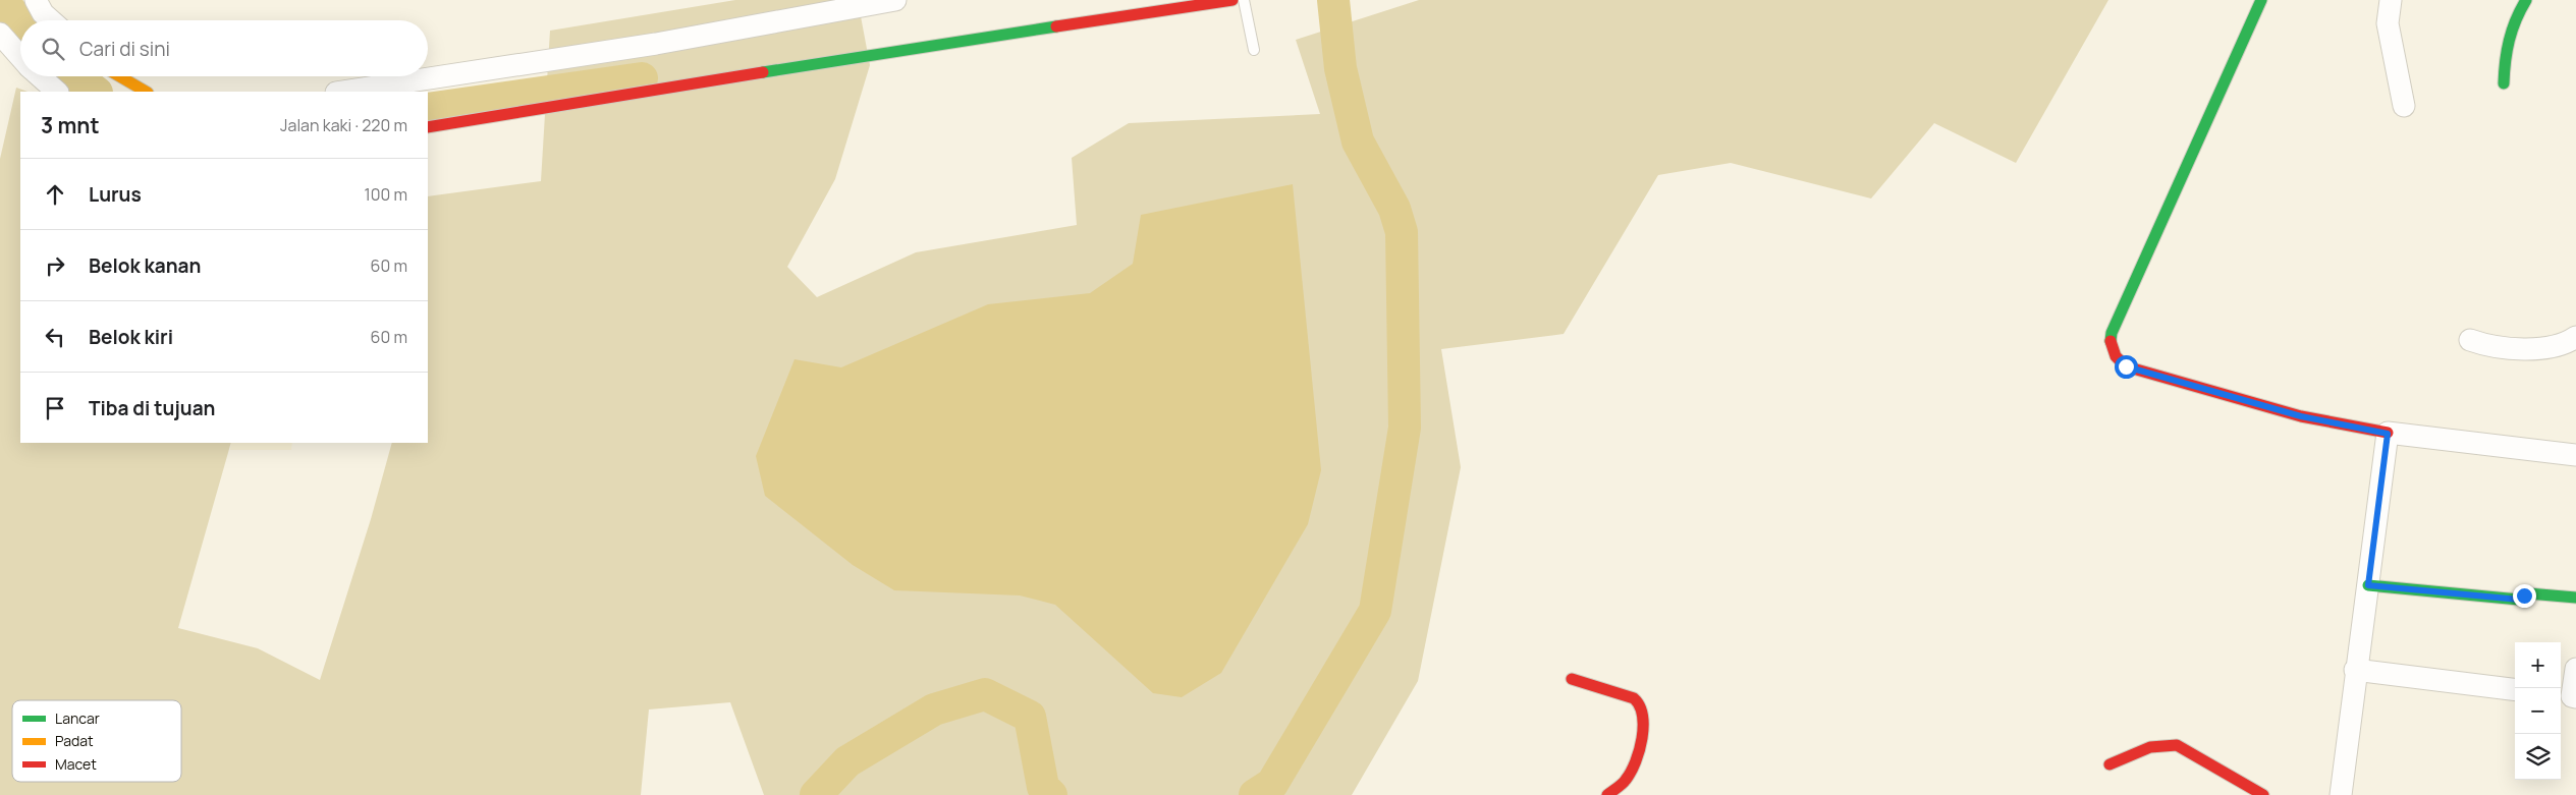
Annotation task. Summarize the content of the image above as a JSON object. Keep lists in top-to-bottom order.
{
  "legend": ["Lancar", "Padat", "Macet"],
  "page": {
    "search": "Cari di sini",
    "heading": ["3 mnt", "Jalan kaki · 220 m"],
    "list": [
      ["Lurus", "100 m"],
      ["Belok kanan", "60 m"],
      ["Belok kiri", "60 m"],
      "Tiba di tujuan"
    ],
    "map_buttons": ["+", "−"]
  }
}
